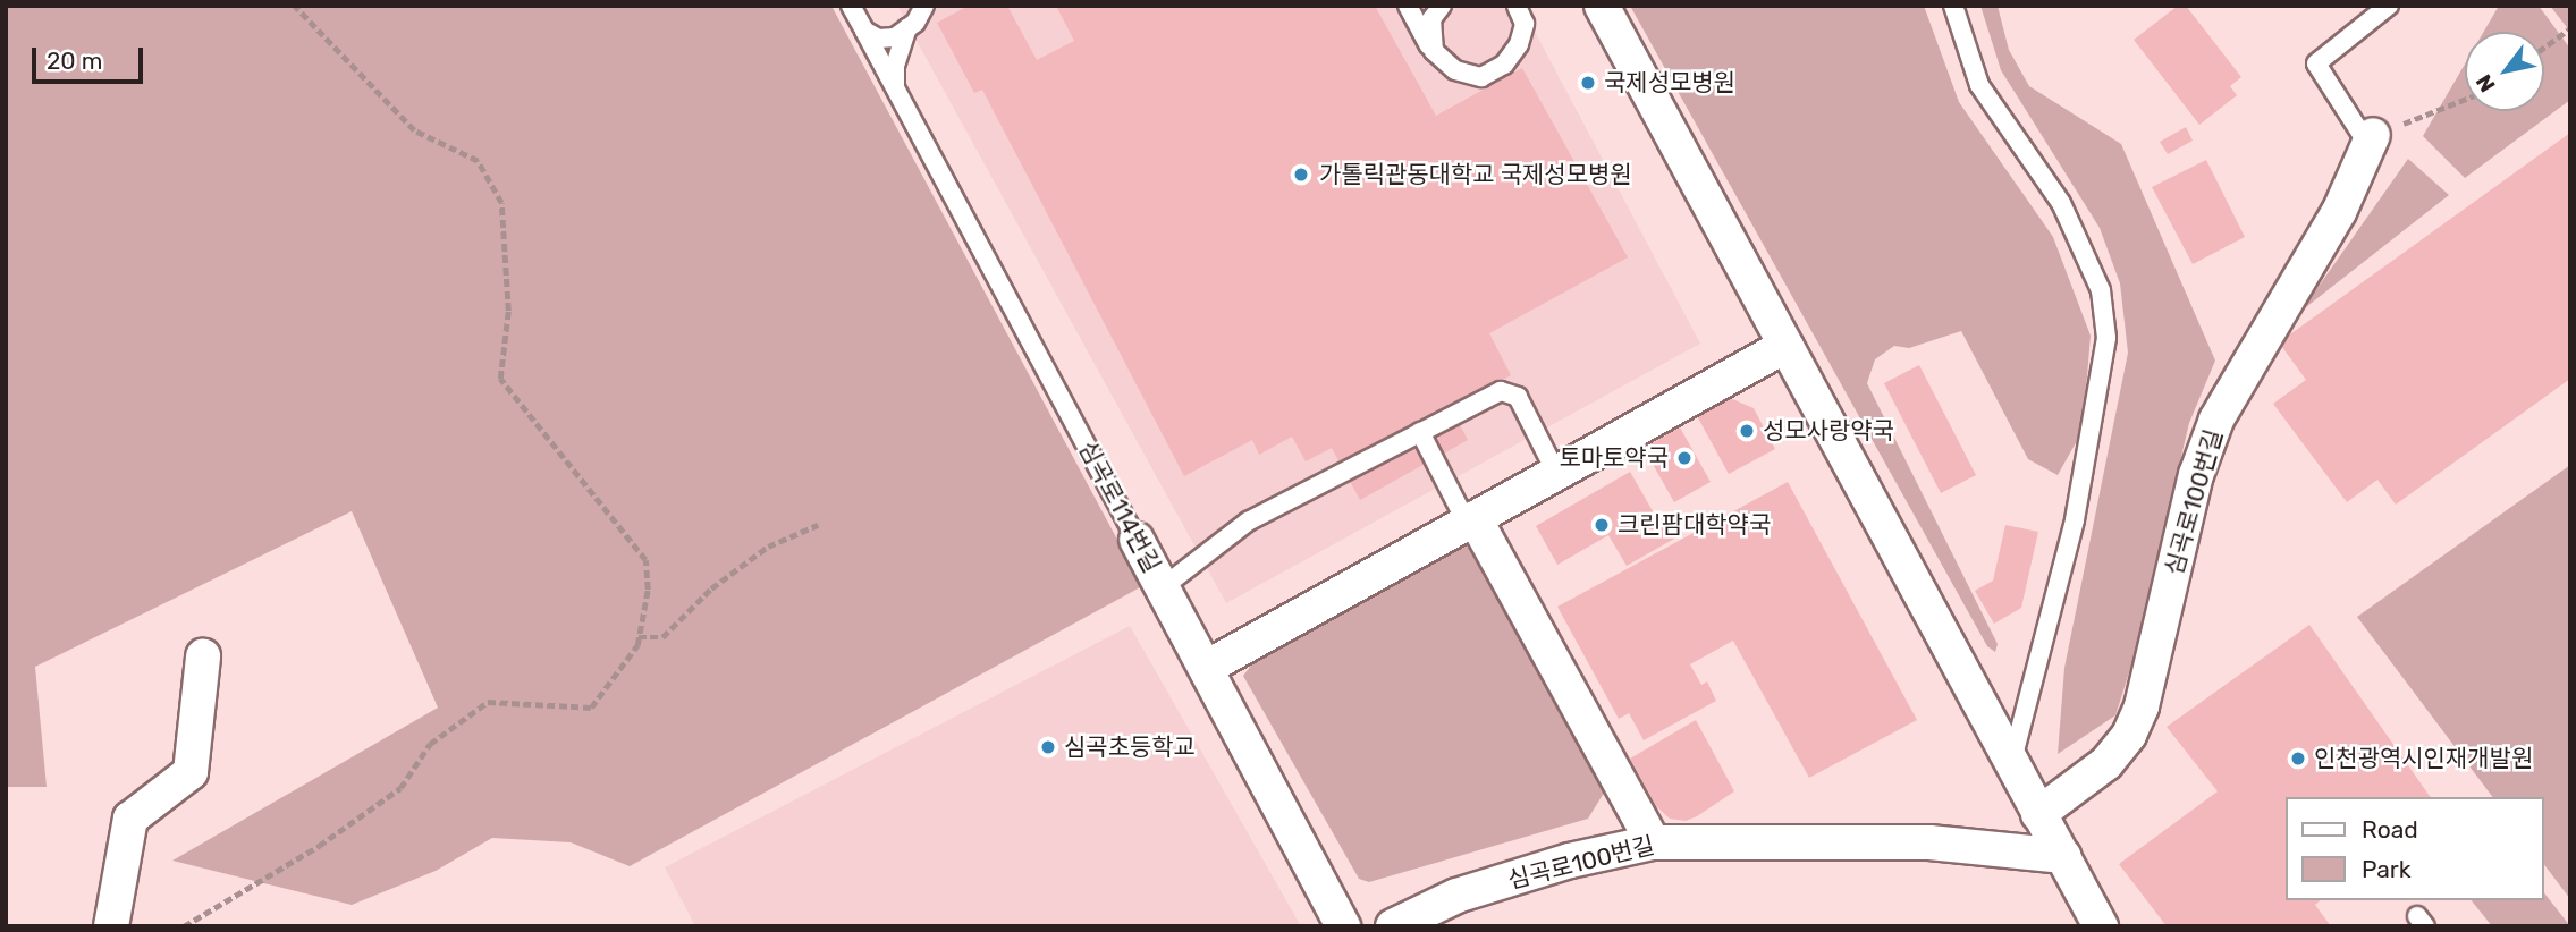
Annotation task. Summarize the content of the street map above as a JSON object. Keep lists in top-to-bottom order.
{
  "streets": {
    "street": ["심곡로100번길", "심곡로114번길"]
  },
  "places": [
    "국제성모병원",
    "가톨릭관동대학교 국제성모병원",
    "성모사랑약국",
    "토마토약국",
    "크린팜대학약국",
    "심곡초등학교",
    "인천광역시인재개발원"
  ],
  "legend": ["Road", "Park"],
  "scale_bar": "20 m",
  "north": "bottom left"
}
